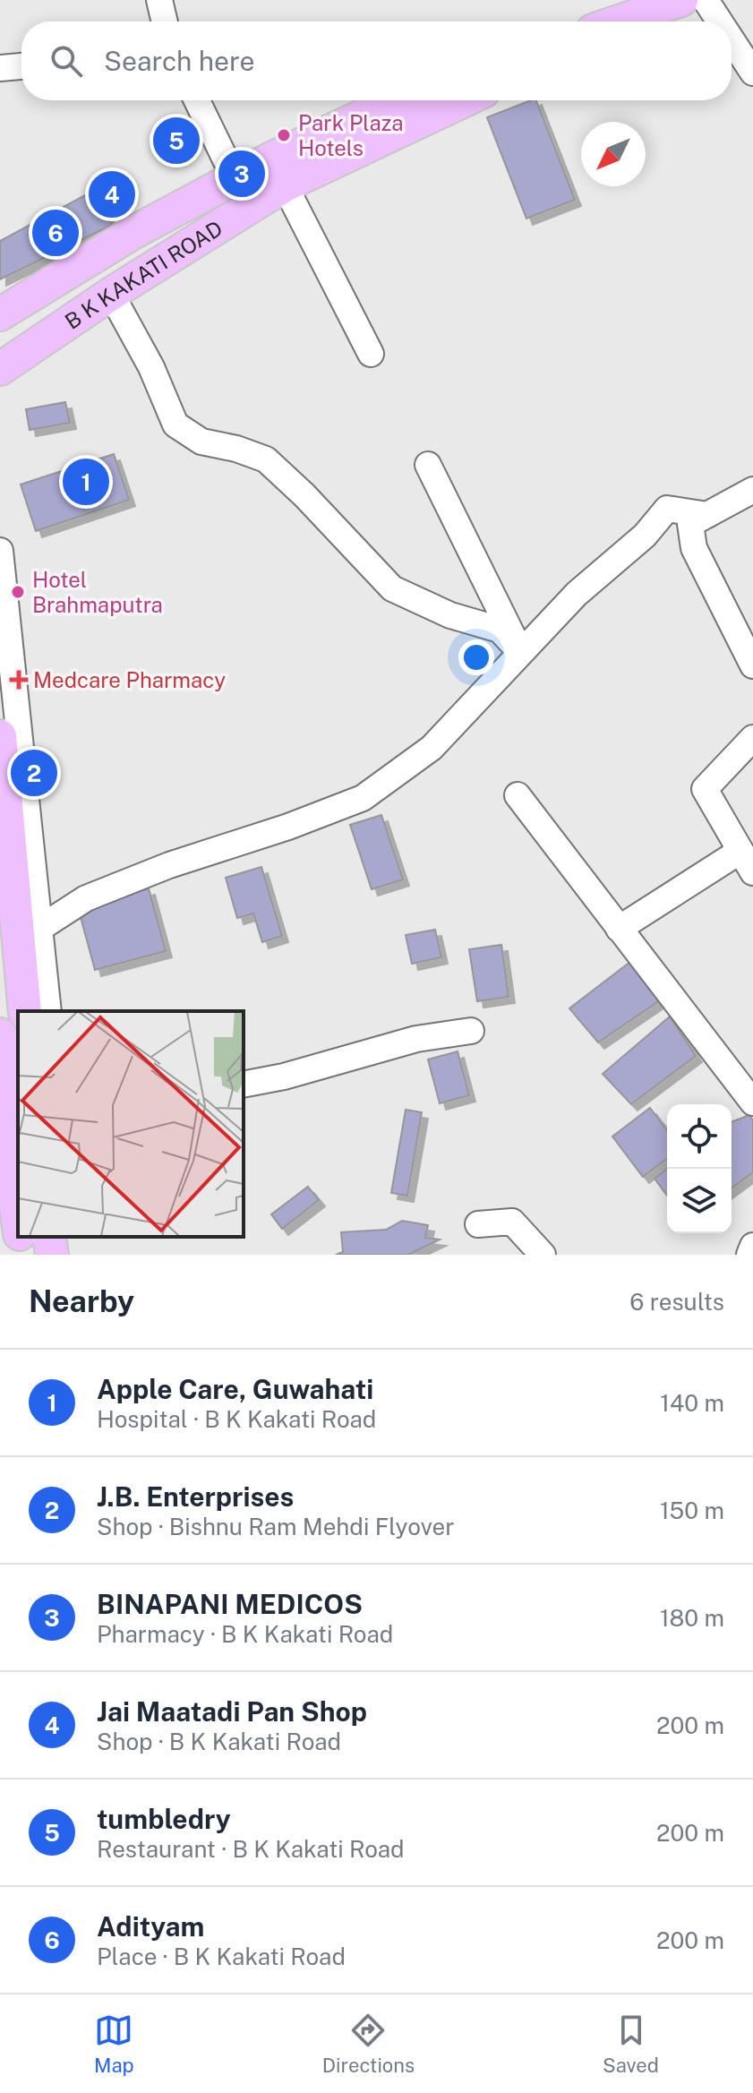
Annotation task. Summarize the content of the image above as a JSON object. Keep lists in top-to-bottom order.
{
  "streets": {
    "main road": ["B K KAKATI ROAD"]
  },
  "places": {
    "other": ["Park Plaza Hotels", "Hotel Brahmaputra"],
    "health": ["Medcare Pharmacy"]
  },
  "north": "bottom left",
  "page": {
    "search": "Search here",
    "pins": [
      "5",
      "3",
      "4",
      "6",
      "1",
      "2"
    ],
    "heading": ["Nearby", "6 results"],
    "list": [
      {
        "mark": "1",
        "name": "Apple Care, Guwahati",
        "note": "Hospital · B K Kakati Road",
        "value": "140 m"
      },
      {
        "mark": "2",
        "name": "J.B. Enterprises",
        "note": "Shop · Bishnu Ram Mehdi Flyover",
        "value": "150 m"
      },
      {
        "mark": "3",
        "name": "BINAPANI MEDICOS",
        "note": "Pharmacy · B K Kakati Road",
        "value": "180 m"
      },
      {
        "mark": "4",
        "name": "Jai Maatadi Pan Shop",
        "note": "Shop · B K Kakati Road",
        "value": "200 m"
      },
      {
        "mark": "5",
        "name": "tumbledry",
        "note": "Restaurant · B K Kakati Road",
        "value": "200 m"
      },
      {
        "mark": "6",
        "name": "Adityam",
        "note": "Place · B K Kakati Road",
        "value": "200 m"
      }
    ],
    "nav": ["Map", "Directions", "Saved"]
  }
}
